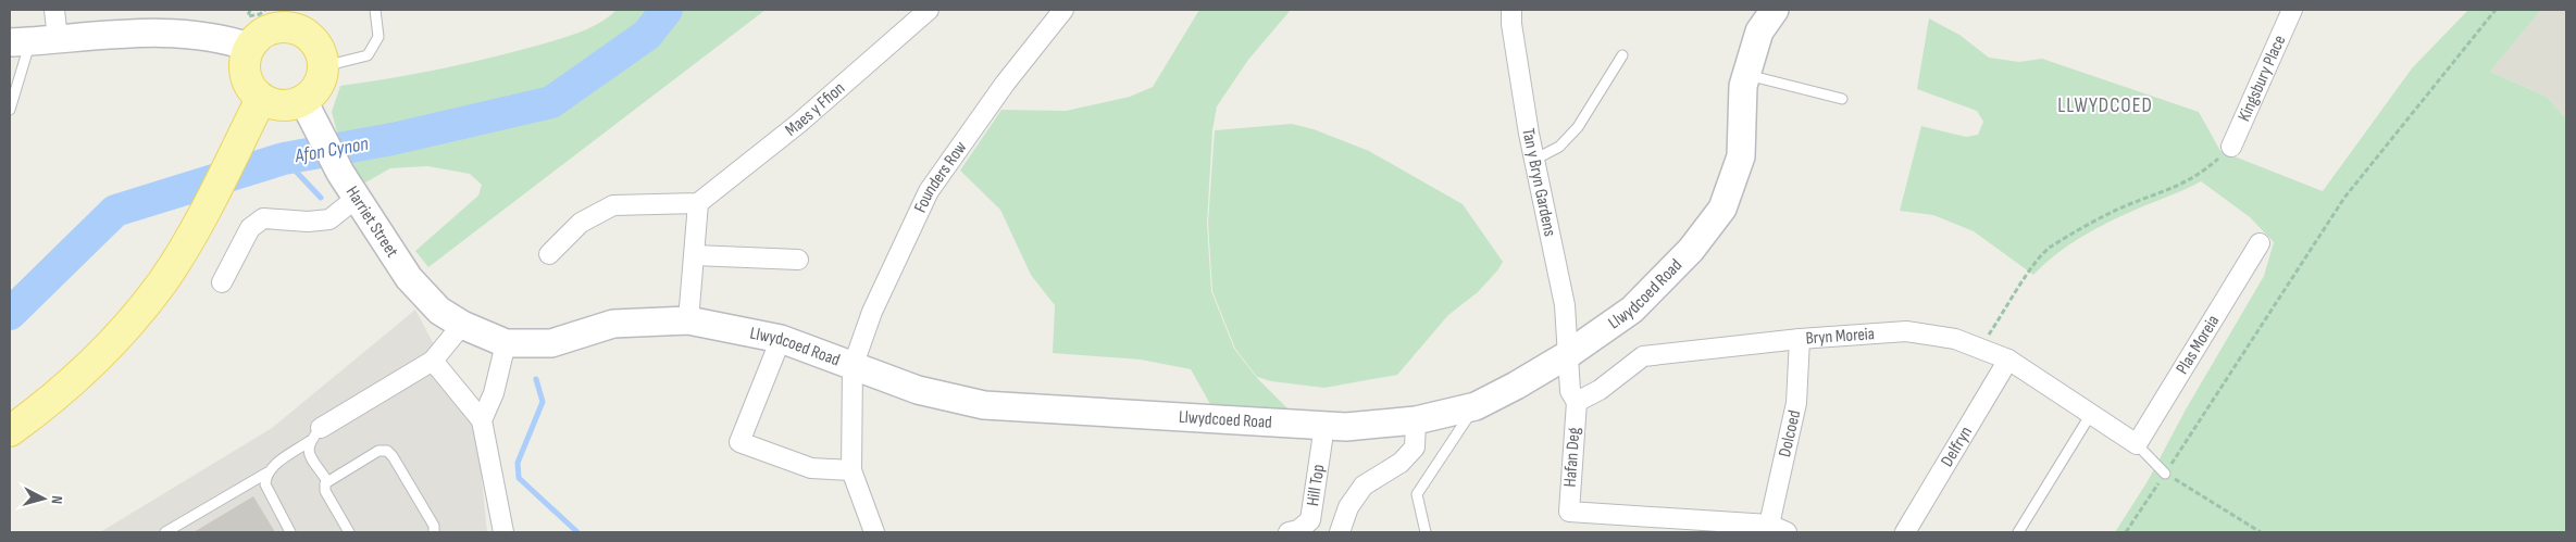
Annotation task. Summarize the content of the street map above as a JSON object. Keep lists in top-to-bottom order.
{
  "streets": {
    "main road": ["Harriet Street", "Llwydcoed Road"],
    "street": [
      "Kingsbury Place",
      "Maes y Ffion",
      "Founders Row",
      "Tan y Bryn Gardens",
      "Bryn Moreia",
      "Plas Moreia",
      "Dolcoed",
      "Delfryn",
      "Hafan Deg",
      "Hill Top"
    ]
  },
  "crossings": [
    ["Founders Row", "Llwydcoed Road"],
    ["Tan y Bryn Gardens", "Llwydcoed Road"],
    ["Harriet Street", "Llwydcoed Road"],
    ["Llwydcoed Road", "Hill Top"],
    ["Bryn Moreia", "Plas Moreia"],
    ["Bryn Moreia", "Dolcoed"],
    ["Bryn Moreia", "Delfryn"],
    ["Bryn Moreia", "Hafan Deg"],
    ["Dolcoed", "Hafan Deg"]
  ],
  "districts": ["LLWYDCOED"],
  "water": ["Afon Cynon"],
  "north": "right"
}
